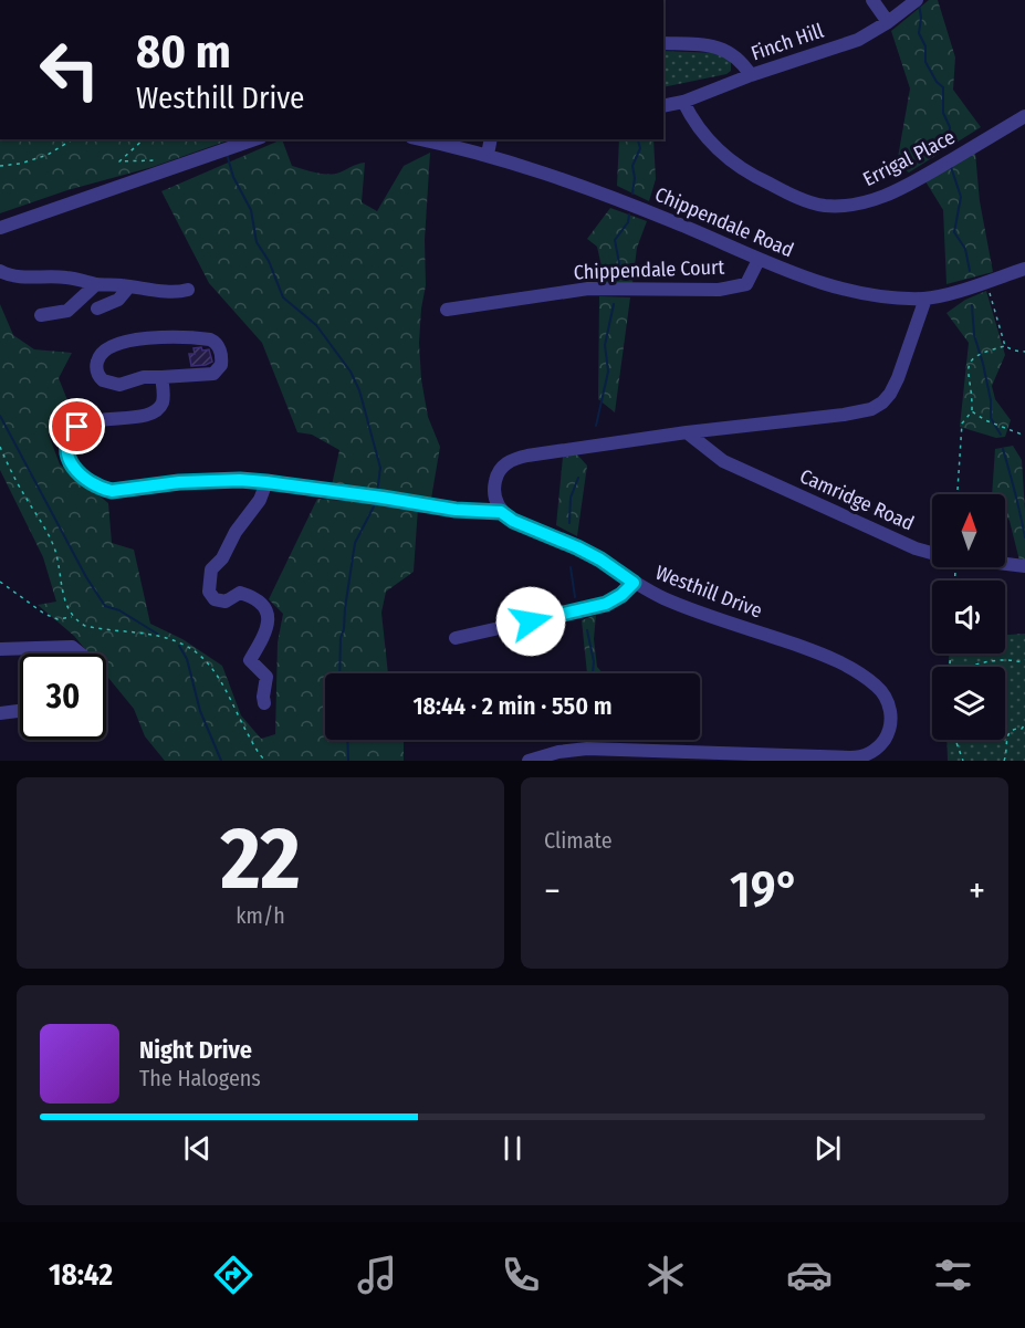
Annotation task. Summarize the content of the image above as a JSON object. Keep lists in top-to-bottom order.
{
  "streets": {
    "street": [
      "Finch Hill",
      "Errigal Place",
      "Chippendale Road",
      "Chippendale Court",
      "Camridge Road",
      "Westhill Drive"
    ]
  },
  "crossings": [
    ["Finch Hill", "Errigal Place"],
    ["Chippendale Road", "Chippendale Court"]
  ],
  "north": "top",
  "page": {
    "turn": ["80 m", "Westhill Drive"],
    "limit": "30",
    "trip": "18:44 · 2 min · 550 m",
    "tile": [
      ["22", "km/h"],
      "Climate"
    ],
    "heat": ["−", "19°", "+"],
    "song": ["Night Drive", "The Halogens"],
    "tabs": "18:42"
  }
}
